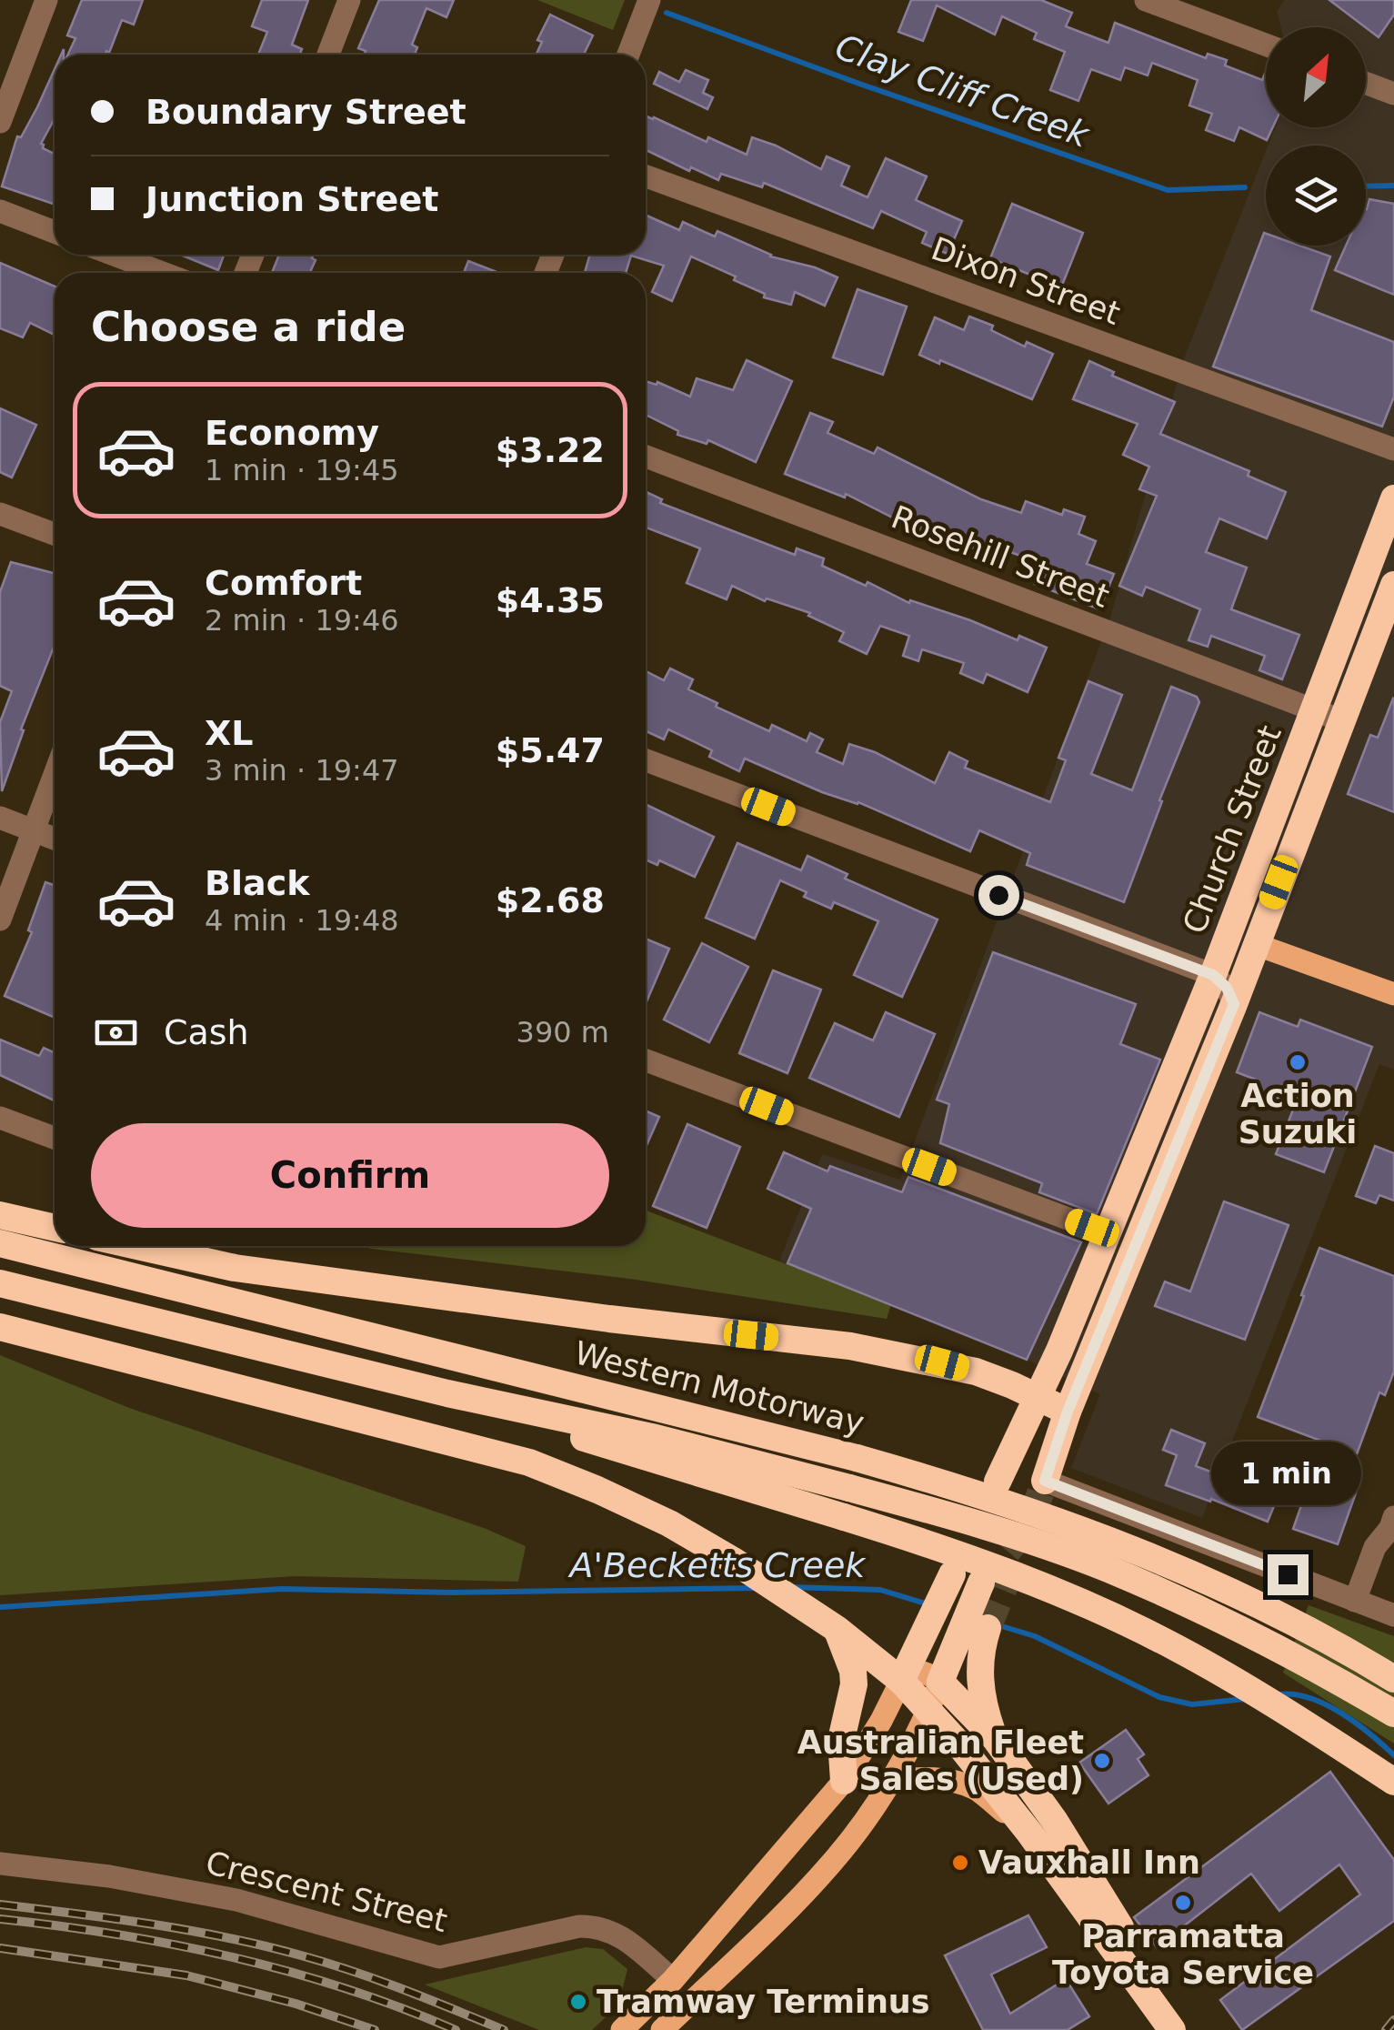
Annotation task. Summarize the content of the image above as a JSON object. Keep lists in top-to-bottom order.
{
  "streets": {
    "highway": ["Church Street", "Western Motorway"],
    "street": ["Dixon Street", "Rosehill Street", "Crescent Street"]
  },
  "crossings": [
    ["Rosehill Street", "Church Street"]
  ],
  "water": ["Clay Cliff Creek", "A'Becketts Creek"],
  "places": [
    "Action Suzuki",
    "Australian Fleet Sales (Used)",
    "Vauxhall Inn",
    "Parramatta Toyota Service",
    "Tramway Terminus"
  ],
  "north": "top right",
  "page": {
    "banner": ["Boundary Street", "Junction Street"],
    "heading": "Choose a ride",
    "list": [
      {
        "name": "Economy",
        "note": "1 min · 19:45",
        "value": "$3.22"
      },
      {
        "name": "Comfort",
        "note": "2 min · 19:46",
        "value": "$4.35"
      },
      {
        "name": "XL",
        "note": "3 min · 19:47",
        "value": "$5.47"
      },
      {
        "name": "Black",
        "note": "4 min · 19:48",
        "value": "$2.68"
      }
    ],
    "pay": ["Cash", "390 m"],
    "buttons": "Confirm",
    "bubble": "1 min"
  }
}
